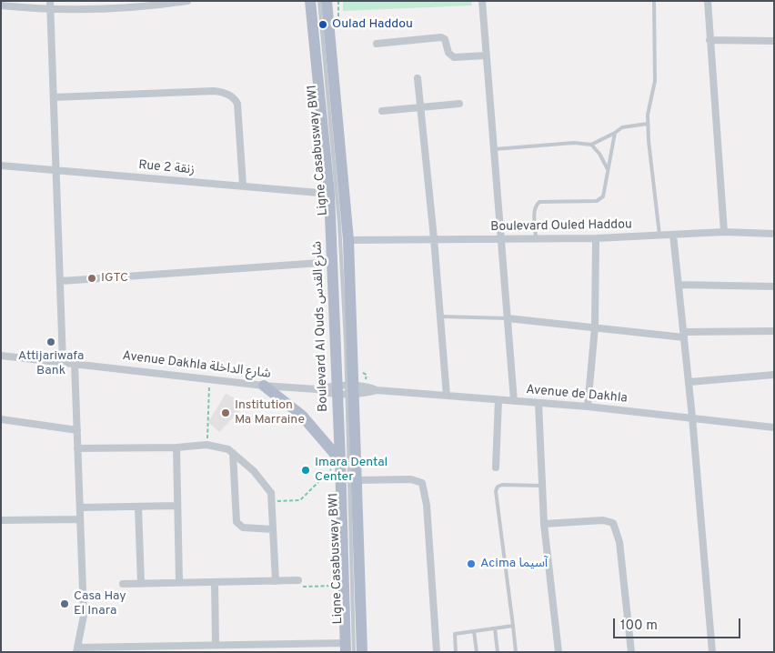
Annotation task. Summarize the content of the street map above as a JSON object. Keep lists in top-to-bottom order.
{
  "streets": {
    "main road": ["Boulevard Al Quds شارع القدس"],
    "street": [
      "Rue 2 زنقة",
      "Boulevard Ouled Haddou",
      "Avenue Dakhla شارع الداخلة",
      "Avenue de Dakhla"
    ],
    "lane": ["Ligne Casabusway BW1"]
  },
  "crossings": [
    ["Ligne Casabusway BW1", "Boulevard Al Quds شارع القدس"],
    ["Ligne Casabusway BW1", "Avenue Dakhla شارع الداخلة"],
    ["Ligne Casabusway BW1", "Avenue de Dakhla"],
    ["Rue 2 زنقة", "Boulevard Al Quds شارع القدس"],
    ["Boulevard Ouled Haddou", "Boulevard Al Quds شارع القدس"],
    ["Boulevard Al Quds شارع القدس", "Avenue Dakhla شارع الداخلة"],
    ["Boulevard Al Quds شارع القدس", "Avenue de Dakhla"],
    ["Avenue Dakhla شارع الداخلة", "Avenue de Dakhla"]
  ],
  "places": [
    "Oulad Haddou",
    "IGTC",
    "Attijariwafa Bank",
    "Institution Ma Marraine",
    "Imara Dental Center",
    "Acima آسيما",
    "Casa Hay El Inara"
  ],
  "scale_bar": "100 m"
}
